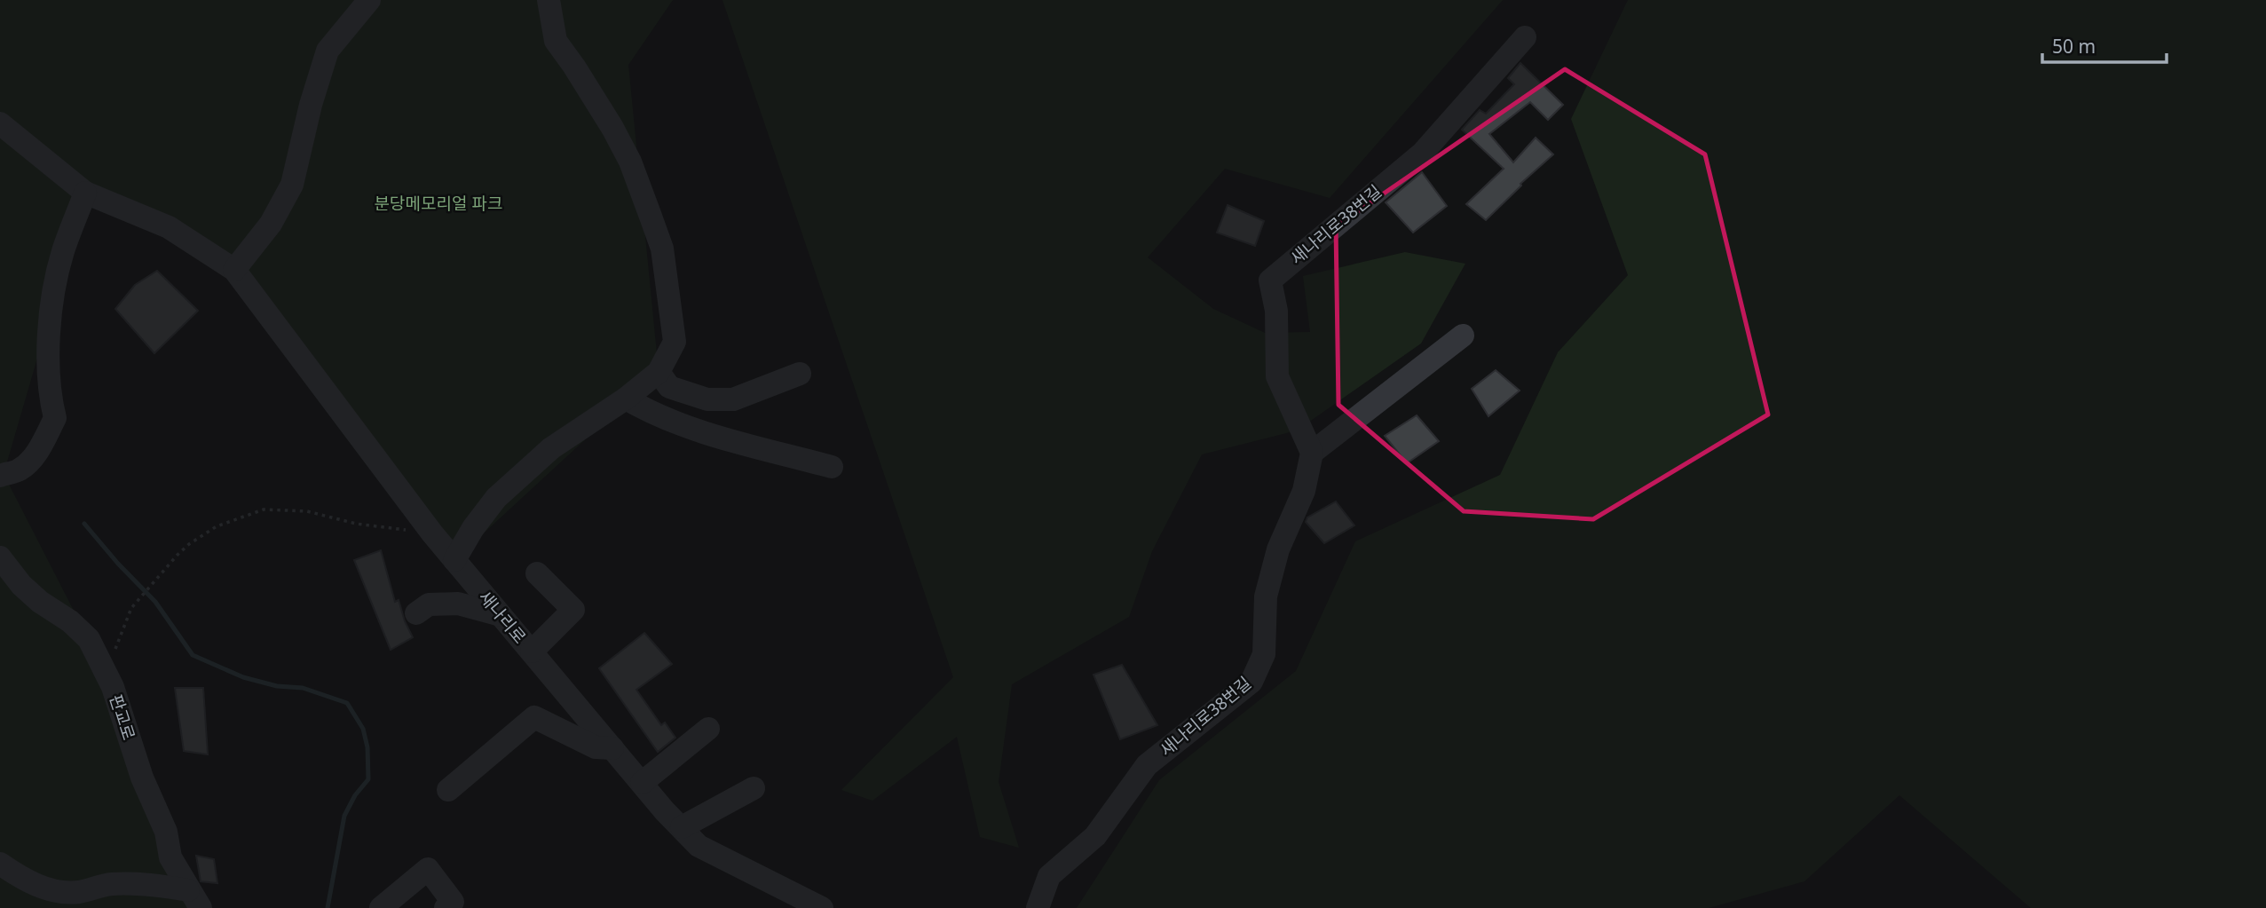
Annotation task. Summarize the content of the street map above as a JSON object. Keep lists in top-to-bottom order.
{
  "streets": {
    "street": ["새나리로38번길", "새나리로", "판교로"]
  },
  "parks": ["분당메모리얼 파크"],
  "scale_bar": "50 m"
}
